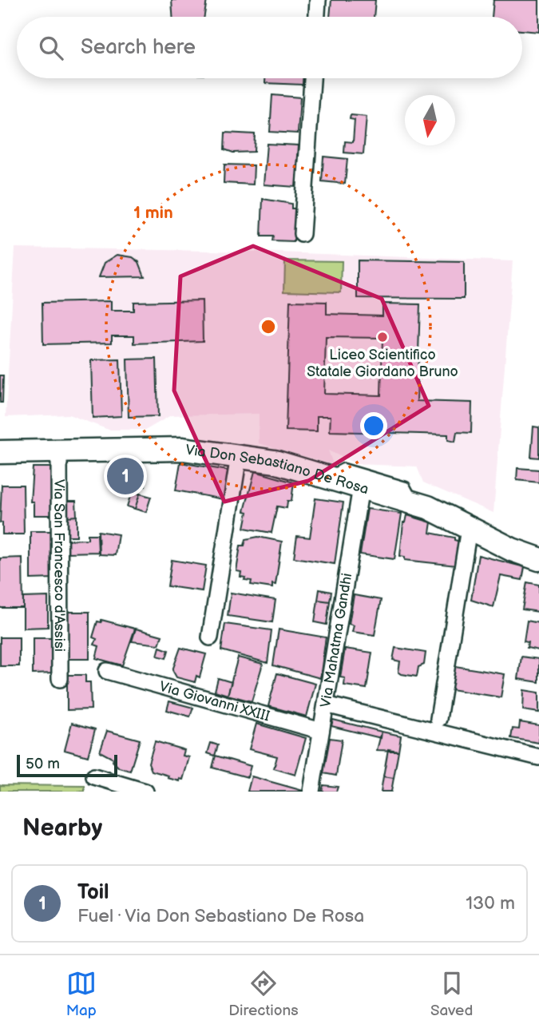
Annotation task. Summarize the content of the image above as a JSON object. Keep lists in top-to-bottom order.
{
  "streets": {
    "street": [
      "Via Don Sebastiano De Rosa",
      "Via San Francesco d'Assisi",
      "Via Mahatma Gandhi",
      "Via Giovanni XXIII"
    ]
  },
  "crossings": [
    ["Via Don Sebastiano De Rosa", "Via San Francesco d'Assisi"],
    ["Via Don Sebastiano De Rosa", "Via Mahatma Gandhi"],
    ["Via Mahatma Gandhi", "Via Giovanni XXIII"]
  ],
  "places": ["Liceo Scientifico Statale Giordano Bruno"],
  "scale_bar": "50 m",
  "north": "bottom",
  "page": {
    "search": "Search here",
    "pins": "1",
    "scale": "50 m",
    "heading": "Nearby",
    "list": [
      {
        "mark": "1",
        "name": "Toil",
        "note": "Fuel · Via Don Sebastiano De Rosa",
        "value": "130 m"
      }
    ],
    "nav": ["Map", "Directions", "Saved"]
  },
  "rings": ["1 min"]
}
